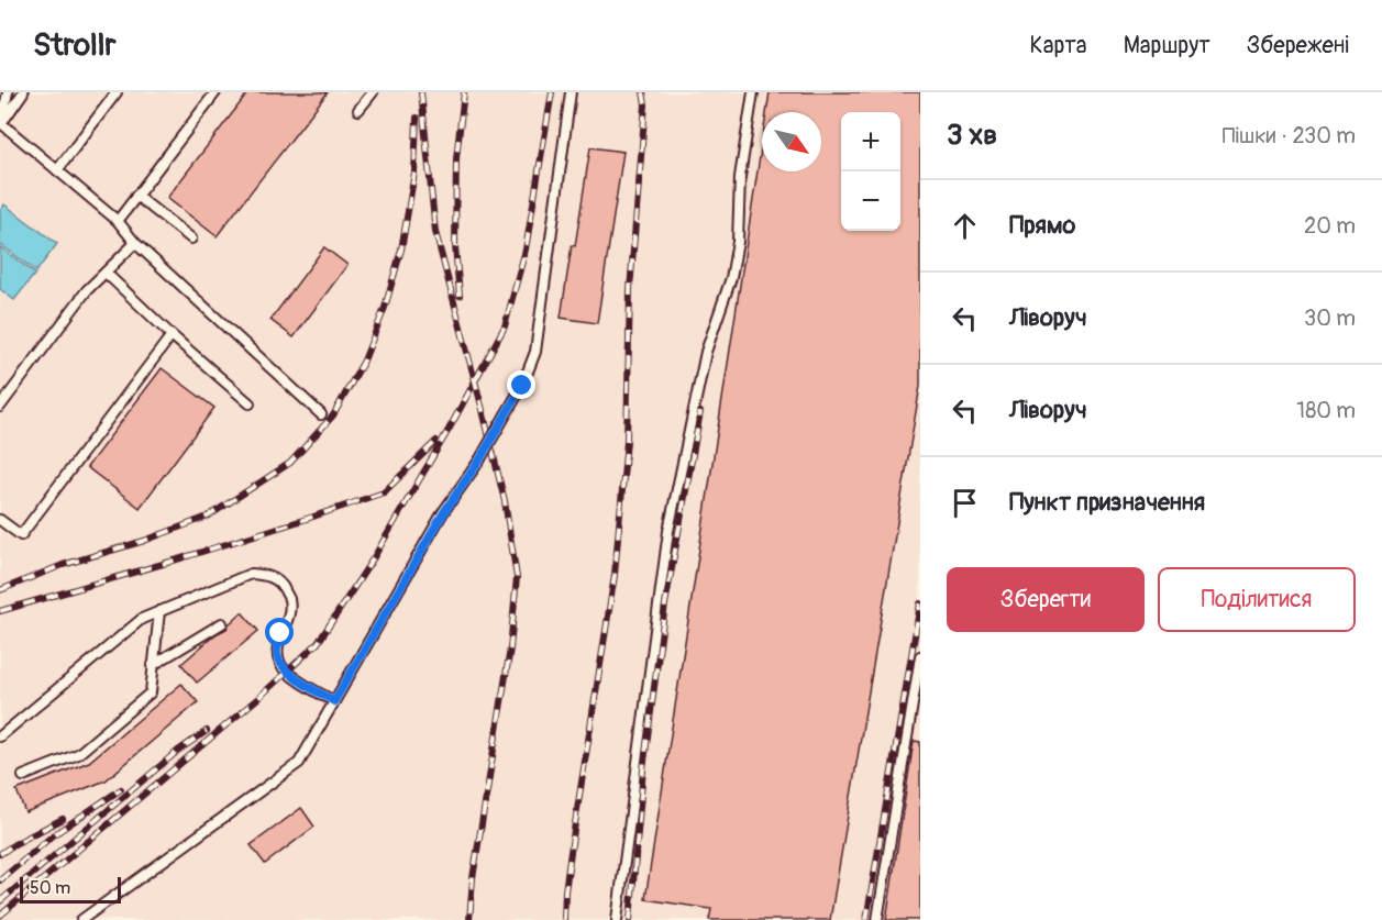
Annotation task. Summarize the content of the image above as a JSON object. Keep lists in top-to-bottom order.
{
  "scale_bar": "50 m",
  "north": "bottom right",
  "page": {
    "header": "Strollr",
    "nav": ["Карта", "Маршрут", "Збережені"],
    "heading": ["3 хв", "Пішки · 230 m"],
    "map_buttons": ["+", "−"],
    "list": [
      ["Прямо", "20 m"],
      ["Ліворуч", "30 m"],
      ["Ліворуч", "180 m"],
      "Пункт призначення"
    ],
    "buttons": ["Зберегти", "Поділитися"],
    "scale": "50 m"
  }
}
